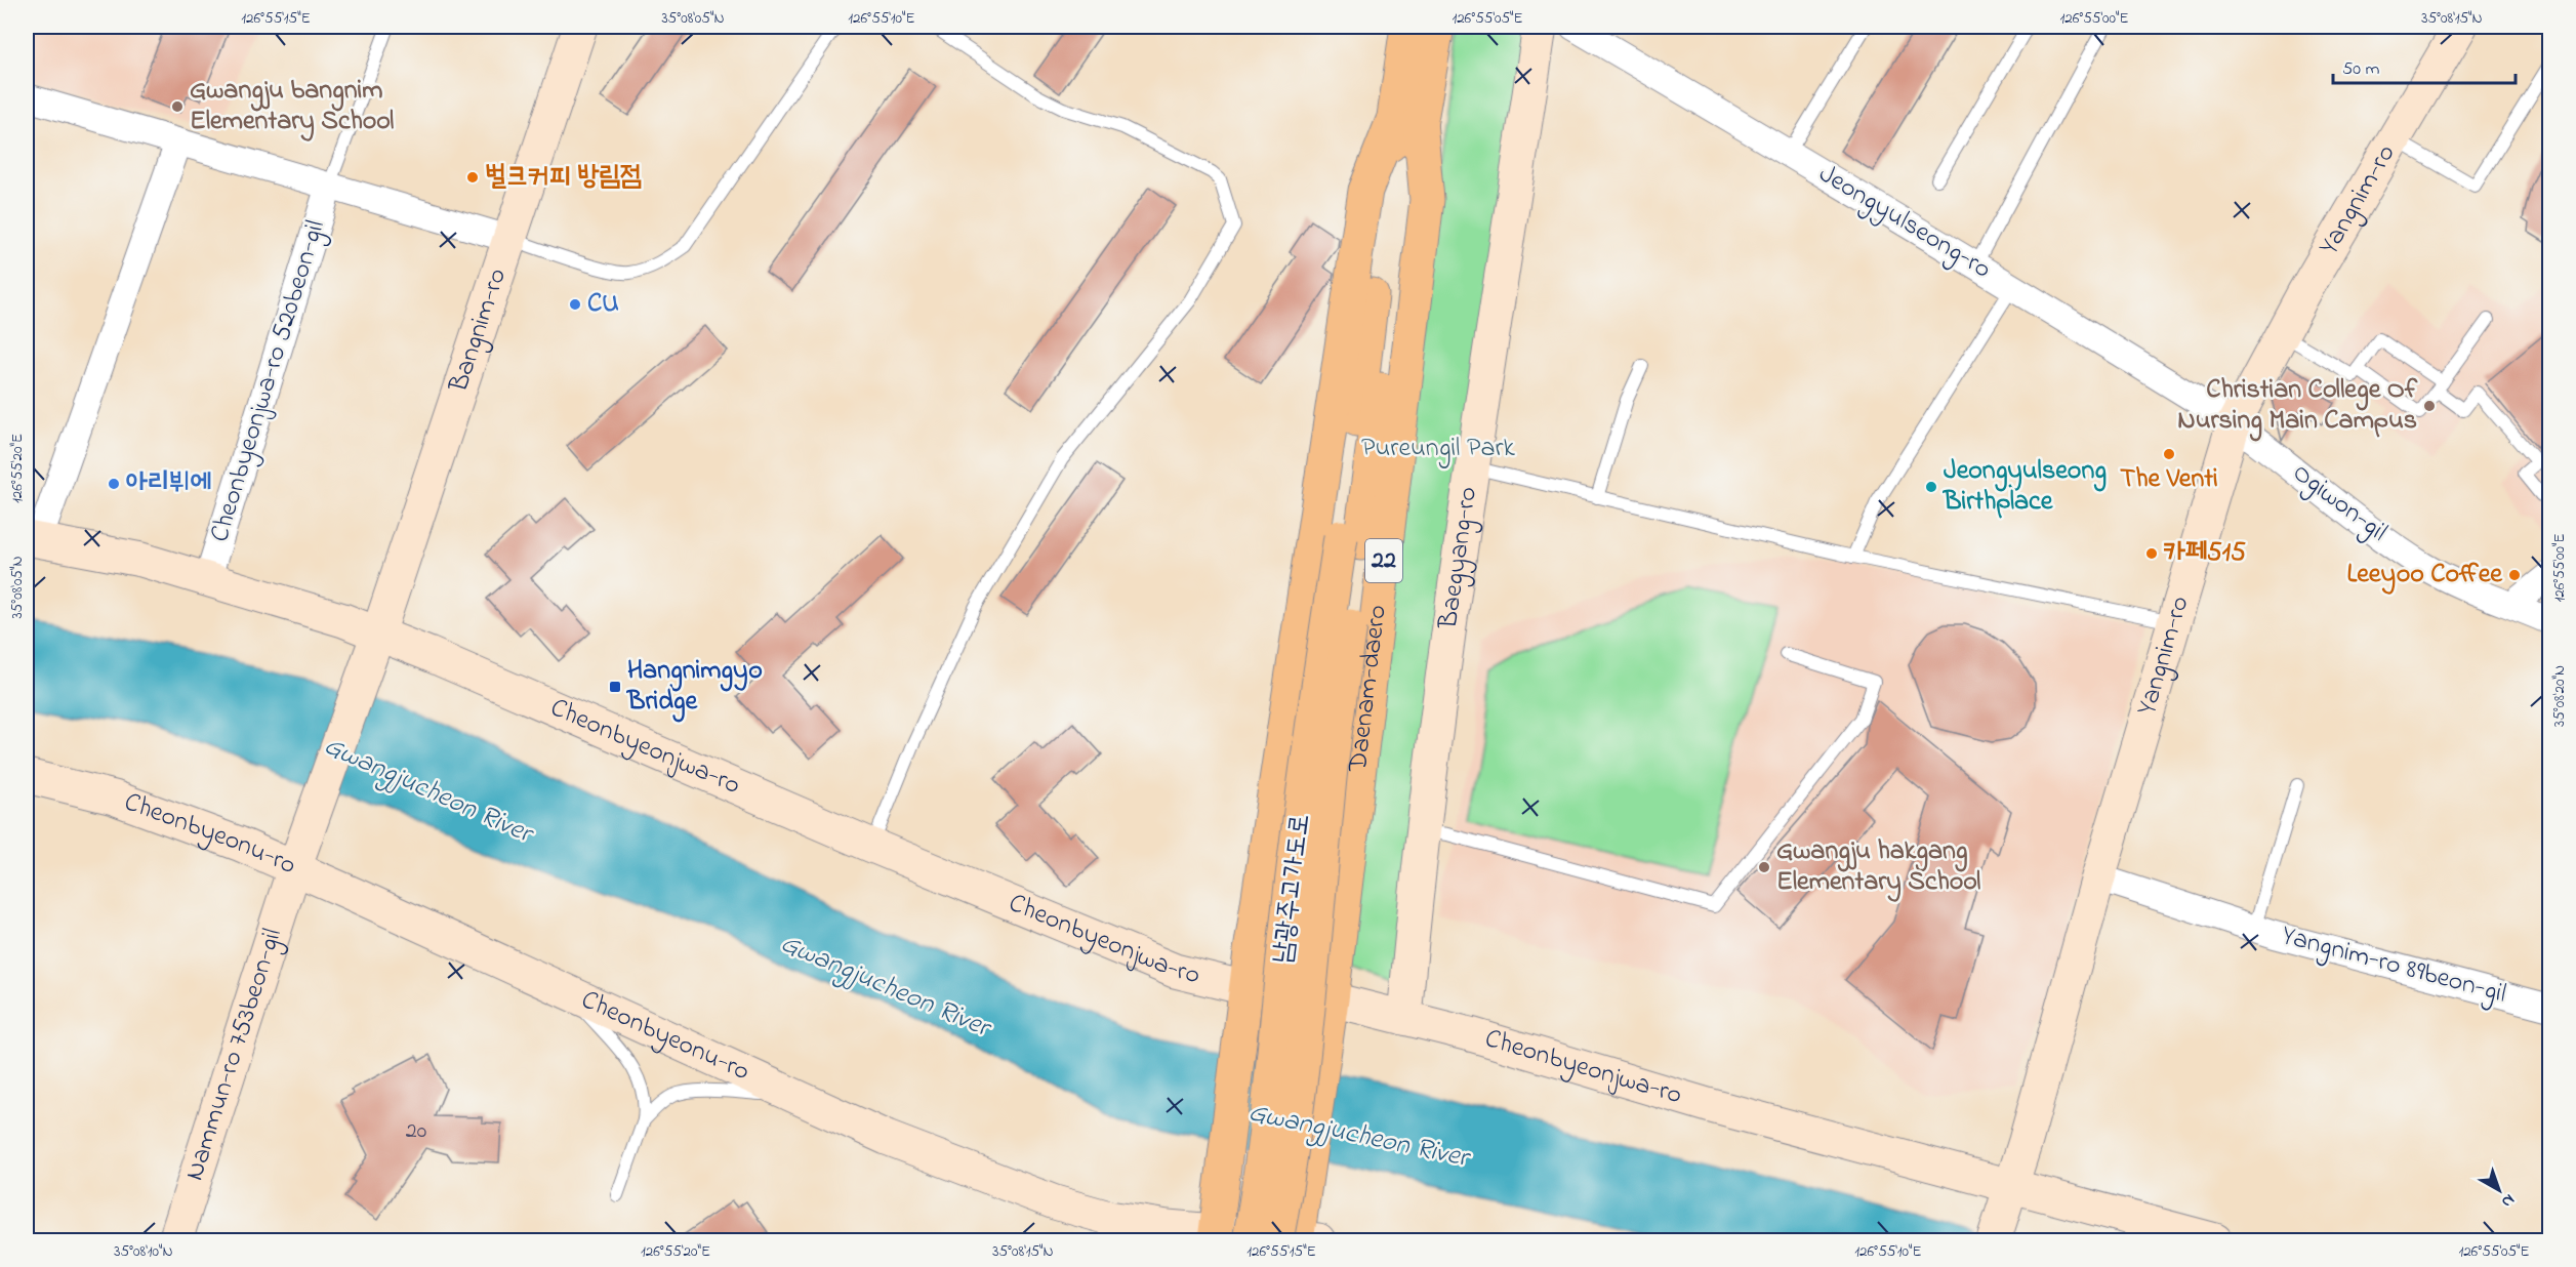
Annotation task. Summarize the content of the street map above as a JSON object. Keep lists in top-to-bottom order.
{
  "streets": {
    "main road": ["22", "Daenam-daero", "남광주고가도로"],
    "street": [
      "Yangnim-ro",
      "Jeongyulseong-ro",
      "Bangnim-ro",
      "Cheonbyeonjwa-ro 520beon-gil",
      "Ogiwon-gil",
      "Baegyang-ro",
      "Cheonbyeonjwa-ro",
      "Cheonbyeonu-ro",
      "Yangnim-ro 89beon-gil",
      "Nammun-ro 753beon-gil"
    ]
  },
  "crossings": [
    ["Yangnim-ro", "Jeongyulseong-ro"],
    ["Yangnim-ro", "Ogiwon-gil"],
    ["Yangnim-ro", "Cheonbyeonjwa-ro"],
    ["Yangnim-ro", "Yangnim-ro 89beon-gil"],
    ["Jeongyulseong-ro", "Ogiwon-gil"],
    ["Bangnim-ro", "Cheonbyeonjwa-ro"],
    ["Bangnim-ro", "Cheonbyeonu-ro"],
    ["Bangnim-ro", "Nammun-ro 753beon-gil"],
    ["Cheonbyeonjwa-ro 520beon-gil", "Cheonbyeonjwa-ro"],
    ["Baegyang-ro", "Cheonbyeonjwa-ro"],
    ["22", "Daenam-daero"],
    ["22", "Cheonbyeonjwa-ro"],
    ["22", "Cheonbyeonu-ro"],
    ["22", "남광주고가도로"],
    ["Daenam-daero", "Cheonbyeonjwa-ro"],
    ["Daenam-daero", "남광주고가도로"],
    ["Cheonbyeonu-ro", "남광주고가도로"],
    ["Cheonbyeonu-ro", "Nammun-ro 753beon-gil"]
  ],
  "water": ["Gwangjucheon River"],
  "parks": ["Pureungil Park"],
  "places": {
    "other": [
      "Gwangju bangnim Elementary School",
      "벌크커피 방림점",
      "CU",
      "Christian College Of Nursing Main Campus",
      "The Venti",
      "아리뷔에",
      "Jeongyulseong Birthplace",
      "카페515",
      "Leeyoo Coffee",
      "Gwangju hakgang Elementary School"
    ],
    "transit": ["Hangnimgyo Bridge"]
  },
  "house_numbers": ["20"],
  "scale_bar": "50 m",
  "north": "bottom right",
  "coordinates": [
    "126°55'15\"E",
    "35°08'05\"N",
    "126°55'10\"E",
    "126°55'05\"E",
    "126°55'00\"E",
    "35°08'15\"N",
    "126°55'20\"E",
    "35°08'20\"N",
    "35°08'10\"N"
  ]
}
